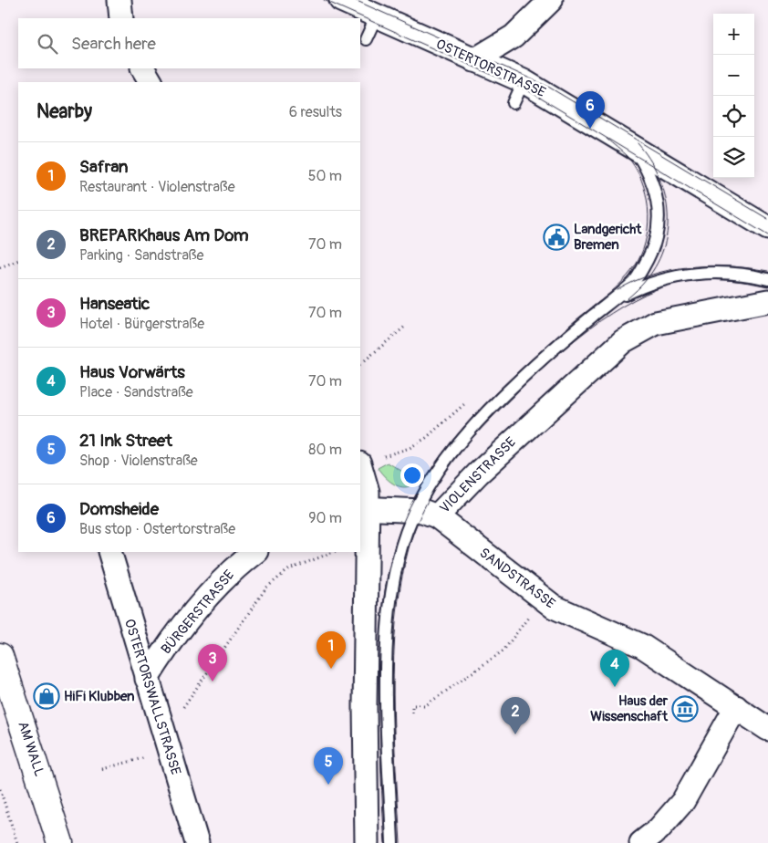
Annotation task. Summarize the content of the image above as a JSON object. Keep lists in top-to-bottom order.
{
  "streets": {
    "main road": ["AM WALL"],
    "street": [
      "OSTERTORSTRASSE",
      "VIOLENSTRASSE",
      "SANDSTRASSE",
      "BÜRGERSTRASSE",
      "OSTERTORSWALLSTRASSE"
    ]
  },
  "crossings": [
    ["VIOLENSTRASSE", "SANDSTRASSE"],
    ["BÜRGERSTRASSE", "OSTERTORSWALLSTRASSE"]
  ],
  "places": {
    "public building": ["Landgericht Bremen"],
    "shop": ["HiFi Klubben"],
    "museum": ["Haus der Wissenschaft"]
  },
  "page": {
    "map_buttons": ["+", "−"],
    "search": "Search here",
    "heading": ["Nearby", "6 results"],
    "pins": [
      "6",
      "1",
      "3",
      "4",
      "2",
      "5"
    ],
    "list": [
      {
        "mark": "1",
        "name": "Safran",
        "note": "Restaurant · Violenstraße",
        "value": "50 m"
      },
      {
        "mark": "2",
        "name": "BREPARKhaus Am Dom",
        "note": "Parking · Sandstraße",
        "value": "70 m"
      },
      {
        "mark": "3",
        "name": "Hanseatic",
        "note": "Hotel · Bürgerstraße",
        "value": "70 m"
      },
      {
        "mark": "4",
        "name": "Haus Vorwärts",
        "note": "Place · Sandstraße",
        "value": "70 m"
      },
      {
        "mark": "5",
        "name": "21 Ink Street",
        "note": "Shop · Violenstraße",
        "value": "80 m"
      },
      {
        "mark": "6",
        "name": "Domsheide",
        "note": "Bus stop · Ostertorstraße",
        "value": "90 m"
      }
    ]
  }
}
